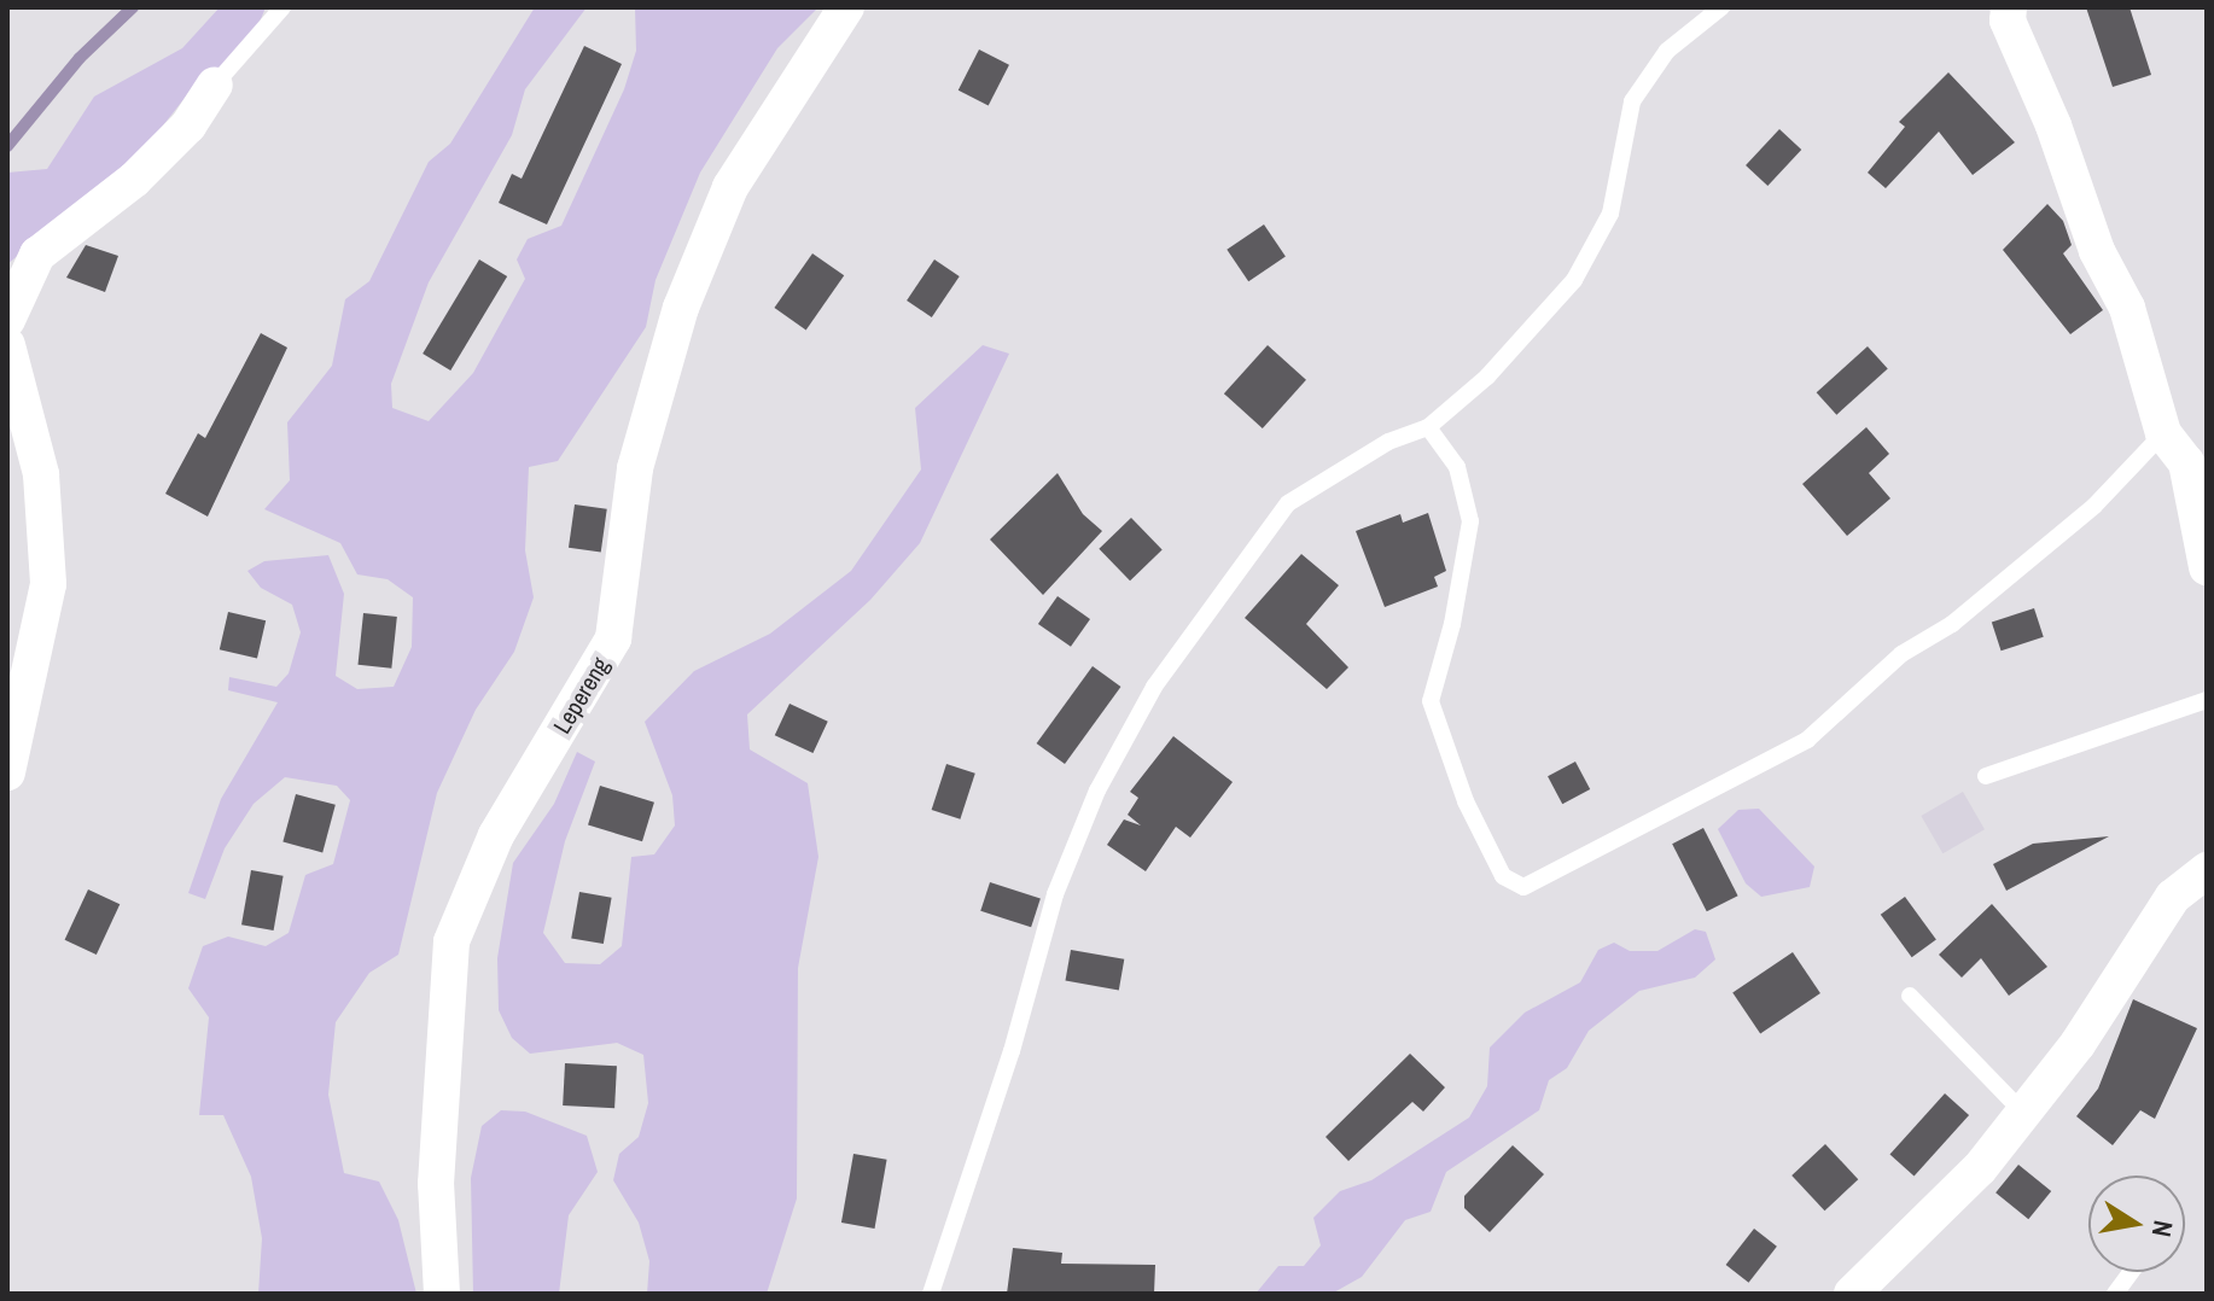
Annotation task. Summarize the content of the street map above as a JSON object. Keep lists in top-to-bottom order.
{
  "streets": {
    "street": ["Lepereng"]
  },
  "north": "right"
}
